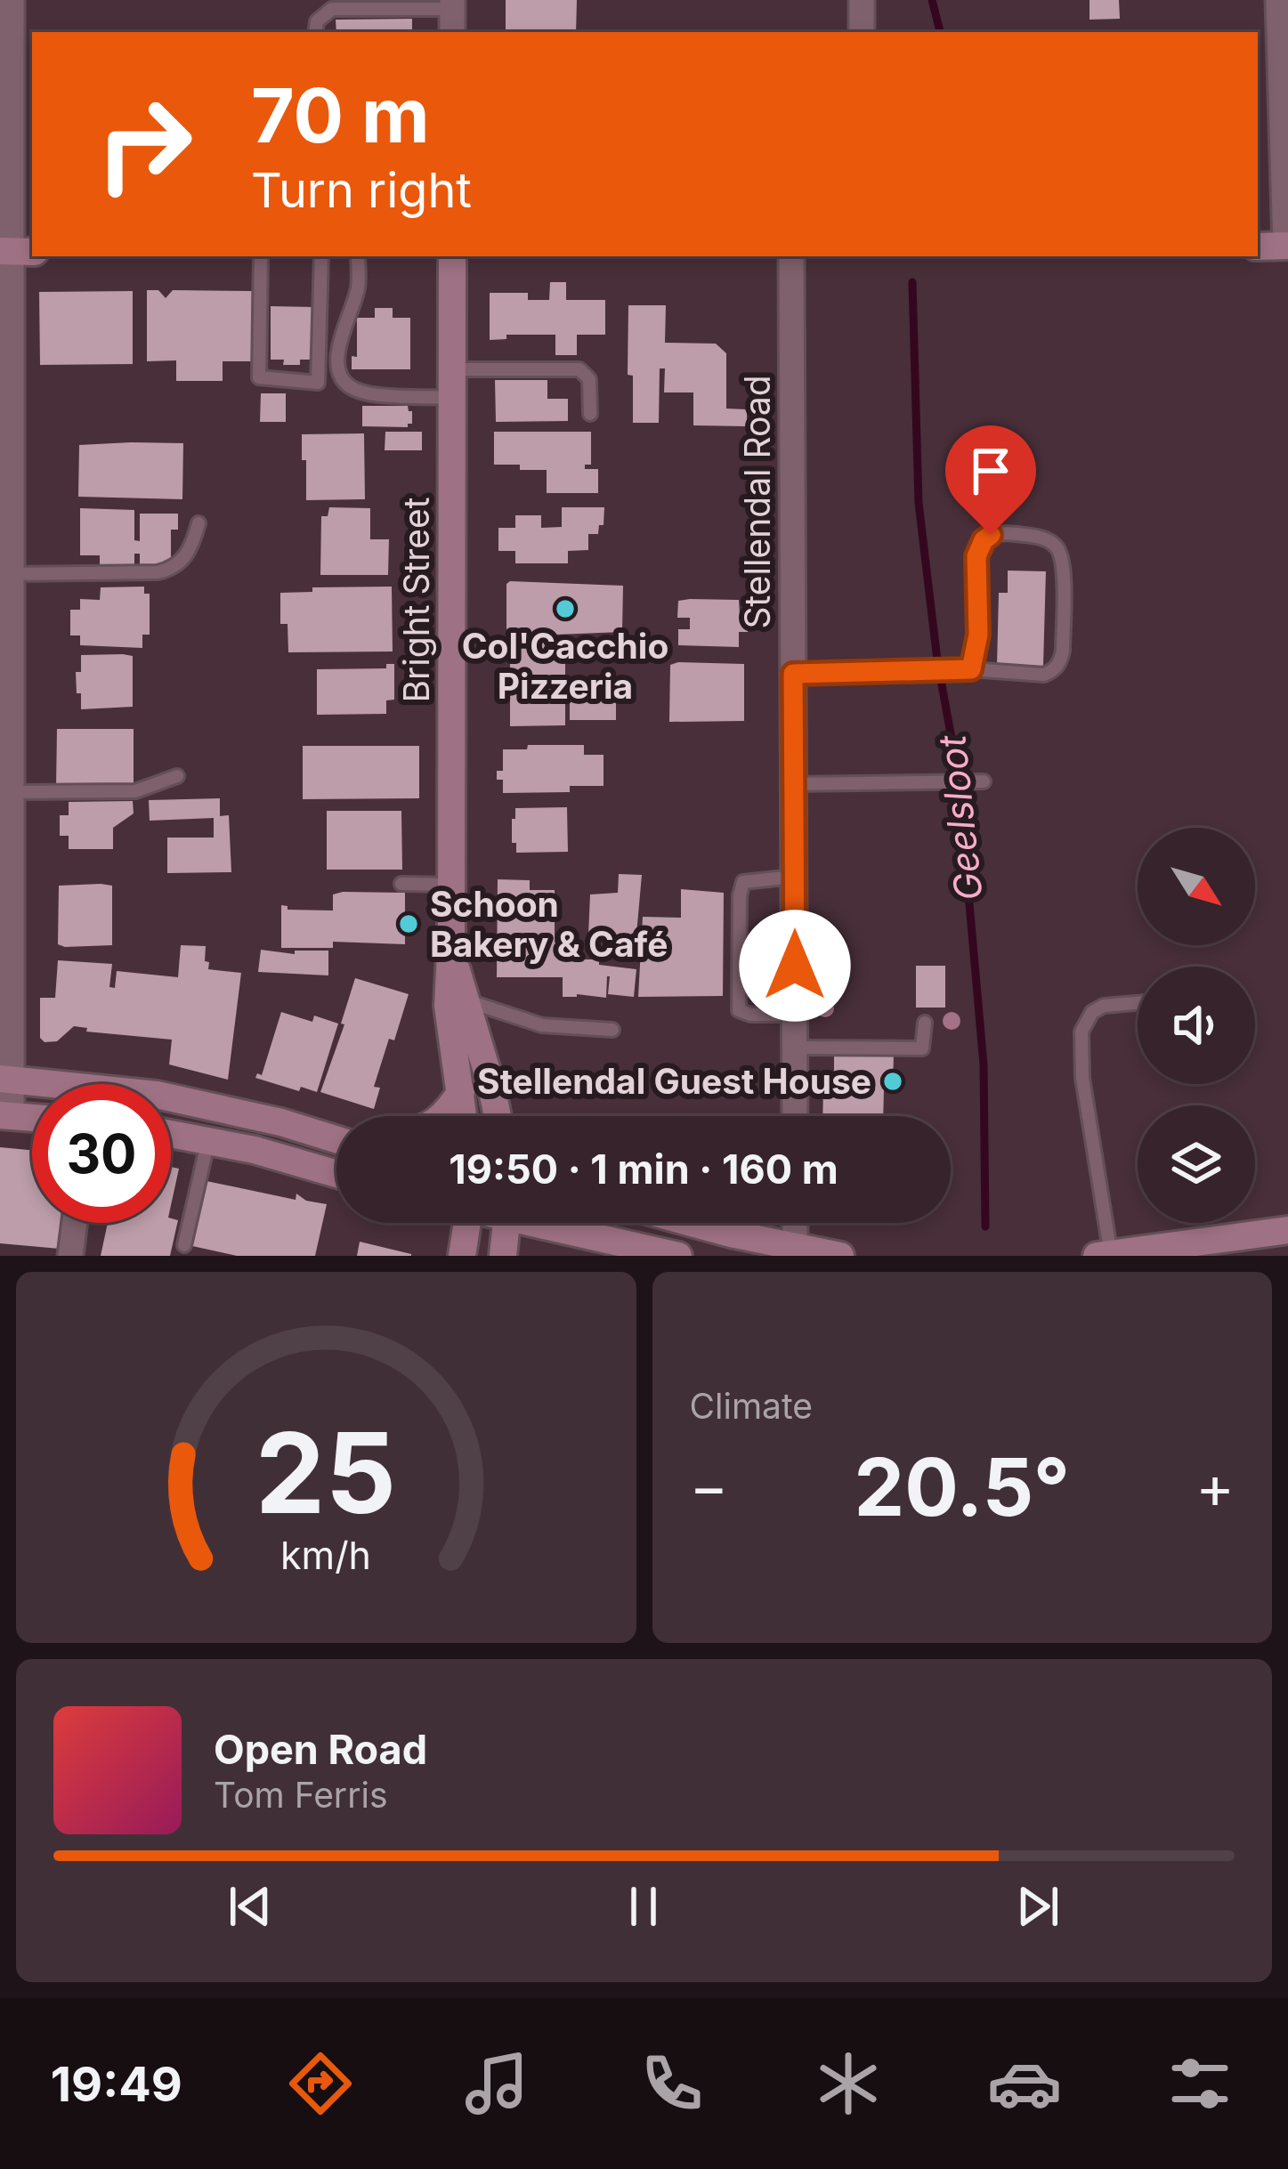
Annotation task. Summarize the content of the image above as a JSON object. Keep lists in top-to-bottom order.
{
  "streets": {
    "main road": ["Bright Street"],
    "street": ["Stellendal Road"]
  },
  "water": ["Geelsloot"],
  "places": ["Col'Cacchio Pizzeria", "Schoon Bakery & Café", "Stellendal Guest House"],
  "north": "bottom right",
  "page": {
    "turn": ["70 m", "Turn right"],
    "limit": "30",
    "trip": "19:50 · 1 min · 160 m",
    "tile": "Climate",
    "heat": ["−", "20.5°", "+"],
    "song": ["Open Road", "Tom Ferris"],
    "tabs": "19:49",
    "gauge": ["25", "km/h"]
  }
}
